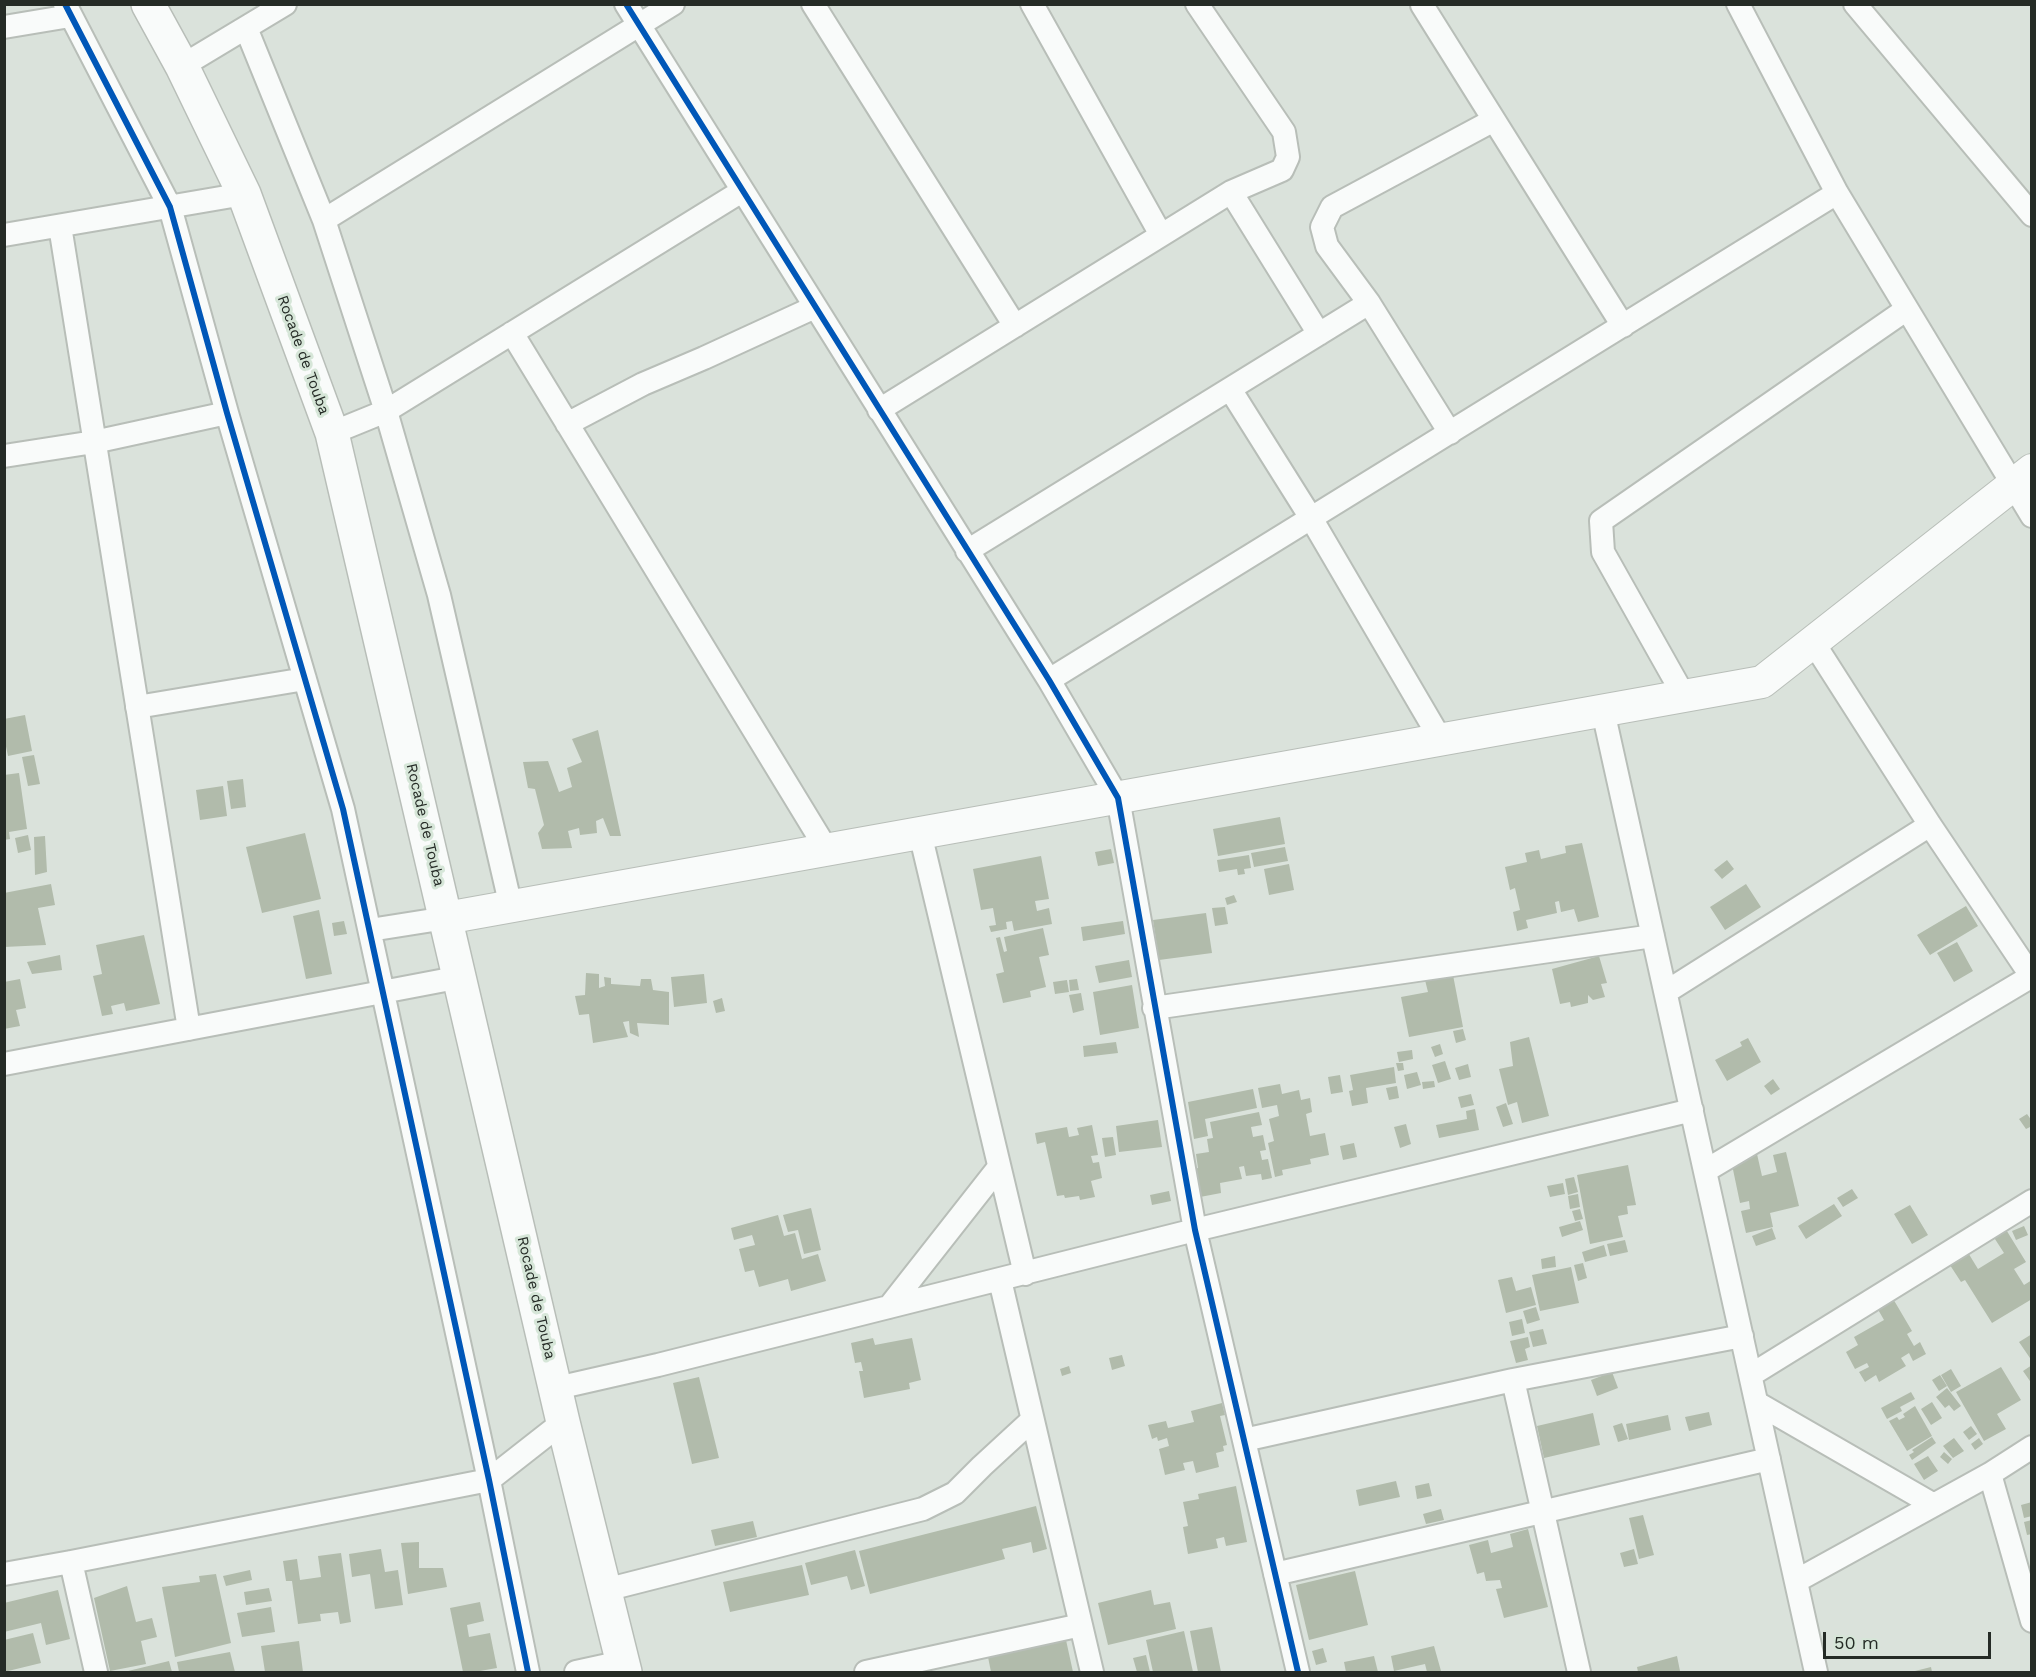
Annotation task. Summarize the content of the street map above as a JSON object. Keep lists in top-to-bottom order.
{
  "streets": {
    "main road": ["Rocade de Touba"]
  },
  "scale_bar": "50 m"
}
